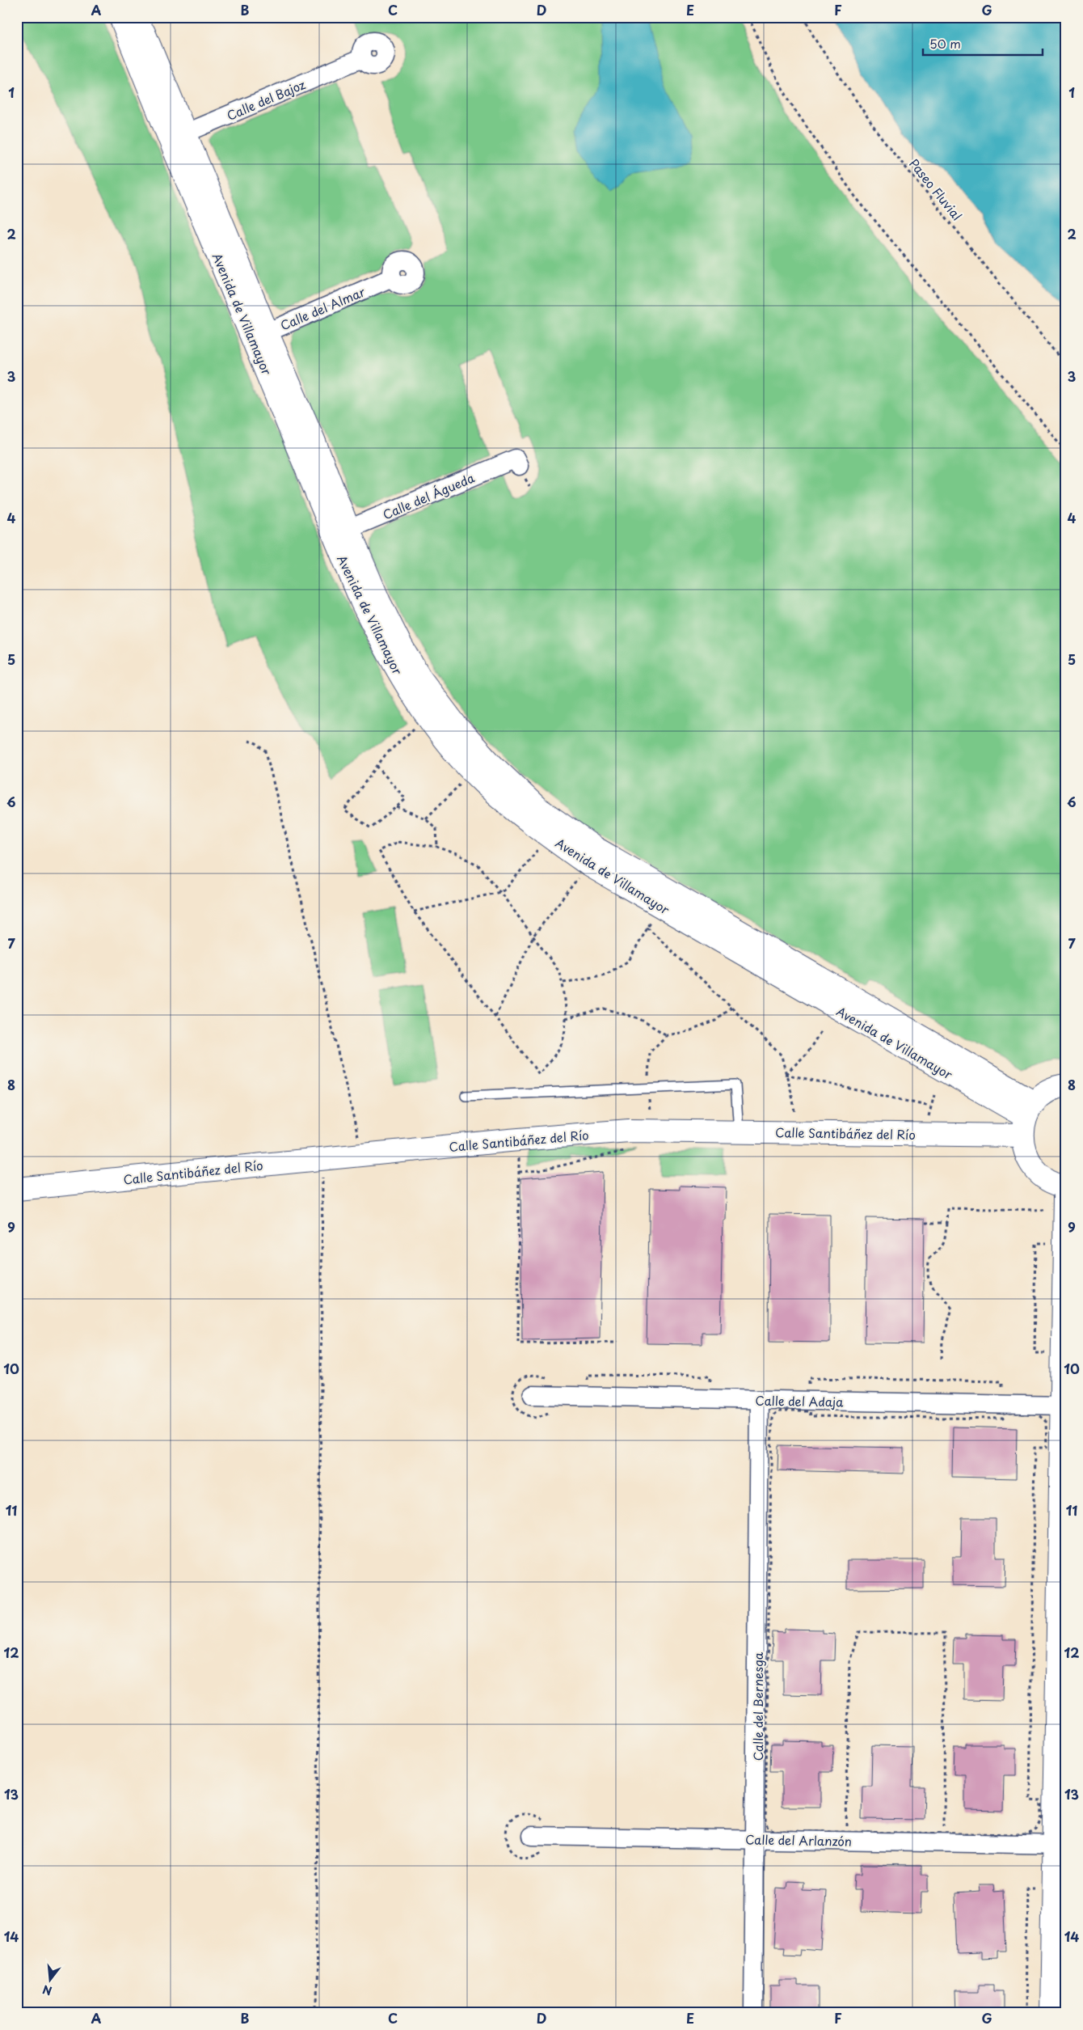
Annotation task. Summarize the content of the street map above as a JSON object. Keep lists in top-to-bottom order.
{
  "streets": {
    "main road": ["Avenida de Villamayor", "Calle Santibáñez del Río"],
    "street": [
      "Calle del Bajoz",
      "Calle del Almar",
      "Calle del Águeda",
      "Calle del Adaja",
      "Calle del Bernesga",
      "Calle del Arlanzón"
    ],
    "path": ["Paseo Fluvial"]
  },
  "crossings": [
    ["Calle del Bajoz", "Avenida de Villamayor"],
    ["Calle del Almar", "Avenida de Villamayor"],
    ["Avenida de Villamayor", "Calle del Águeda"],
    ["Avenida de Villamayor", "Calle Santibáñez del Río"],
    ["Calle del Adaja", "Calle del Bernesga"],
    ["Calle del Bernesga", "Calle del Arlanzón"]
  ],
  "scale_bar": "50 m",
  "north": "bottom",
  "grid": {
    "columns": [
      "A",
      "B",
      "C",
      "D",
      "E",
      "F",
      "G"
    ],
    "rows": [
      "1",
      "2",
      "3",
      "4",
      "5",
      "6",
      "7",
      "8",
      "9",
      "10",
      "11",
      "12",
      "13",
      "14"
    ]
  }
}
